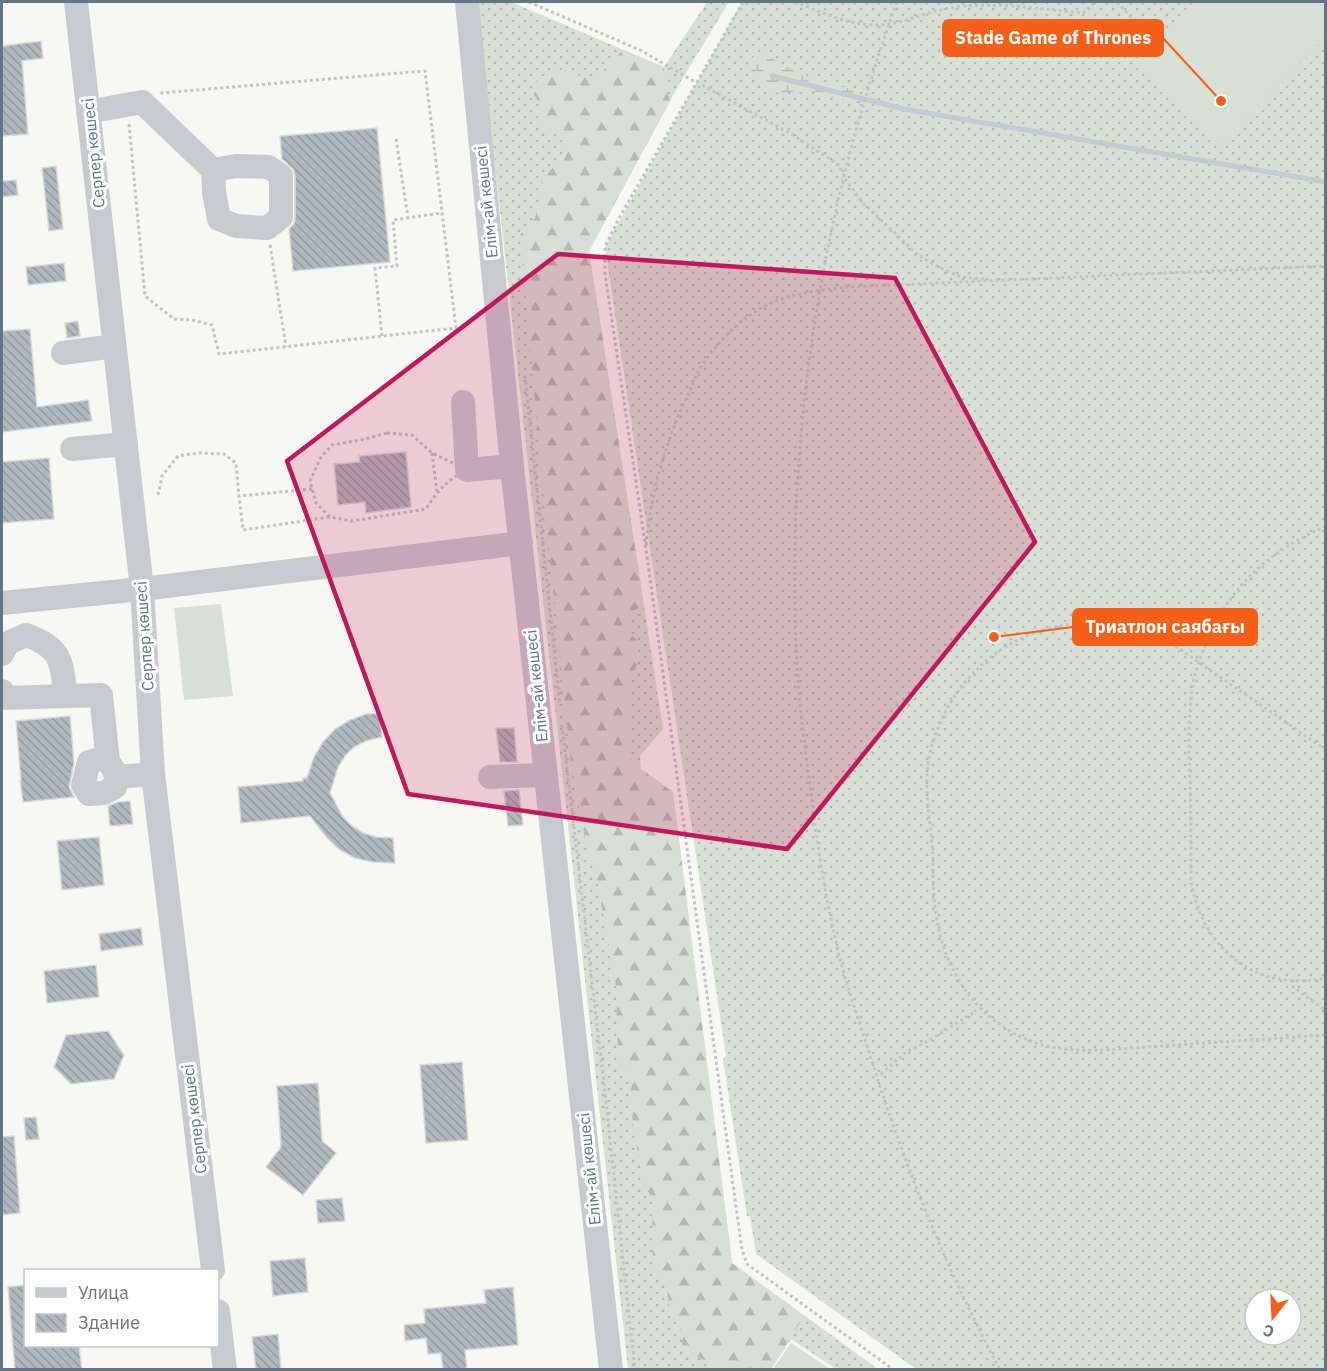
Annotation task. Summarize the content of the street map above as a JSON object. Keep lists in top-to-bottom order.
{
  "streets": {
    "street": ["Серпер көшесі", "Елім-ай көшесі"]
  },
  "places": ["Stade Game of Thrones", "Триатлон саябағы"],
  "legend": ["Улица", "Здание"],
  "north": "bottom"
}
